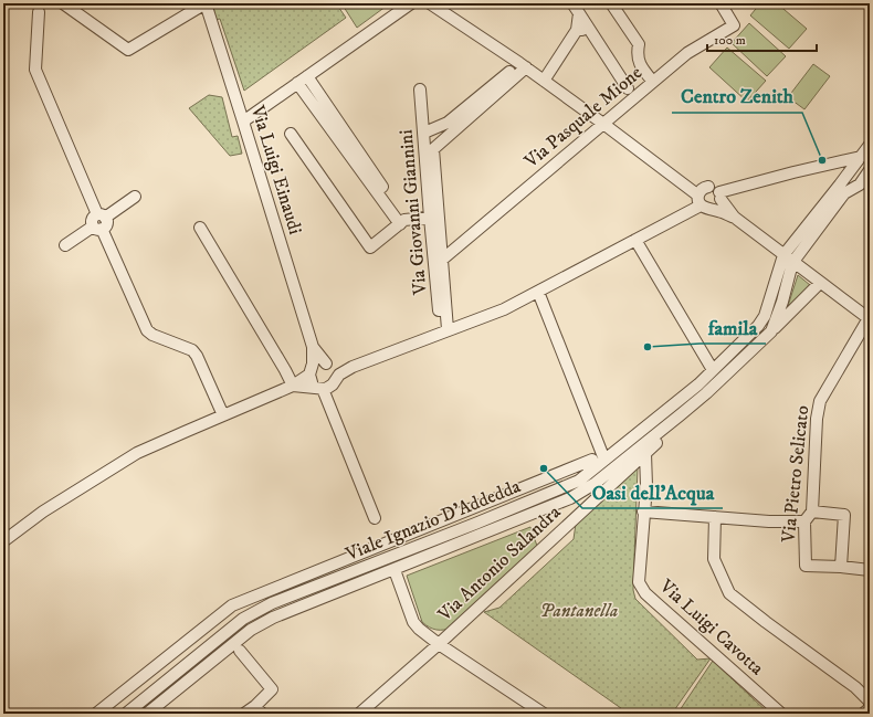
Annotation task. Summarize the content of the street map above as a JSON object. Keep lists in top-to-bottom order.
{
  "streets": {
    "street": [
      "Via Pasquale Mione",
      "Via Luigi Einaudi",
      "Via Giovanni Giannini",
      "Via Pietro Selicato",
      "Viale Ignazio D'Addedda",
      "Via Antonio Salandra",
      "Via Luigi Cavotta"
    ]
  },
  "crossings": [
    ["Via Pasquale Mione", "Via Giovanni Giannini"],
    ["Viale Ignazio D'Addedda", "Via Antonio Salandra"],
    ["Via Antonio Salandra", "Via Luigi Cavotta"]
  ],
  "parks": ["Pantanella"],
  "places": ["Centro Zenith", "famila", "Oasi dell'Acqua"],
  "scale_bar": "100 m"
}
